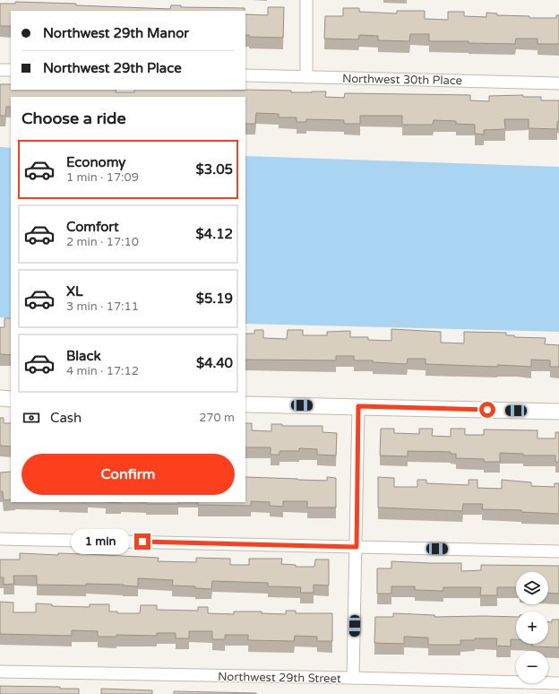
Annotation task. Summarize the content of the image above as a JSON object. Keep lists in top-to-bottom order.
{
  "streets": {
    "street": ["Northwest 30th Place", "Northwest 29th Street"]
  },
  "page": {
    "banner": ["Northwest 29th Manor", "Northwest 29th Place"],
    "heading": "Choose a ride",
    "list": [
      {
        "name": "Economy",
        "note": "1 min · 17:09",
        "value": "$3.05"
      },
      {
        "name": "Comfort",
        "note": "2 min · 17:10",
        "value": "$4.12"
      },
      {
        "name": "XL",
        "note": "3 min · 17:11",
        "value": "$5.19"
      },
      {
        "name": "Black",
        "note": "4 min · 17:12",
        "value": "$4.40"
      }
    ],
    "pay": ["Cash", "270 m"],
    "buttons": "Confirm",
    "bubble": "1 min",
    "map_buttons": ["+", "−"]
  }
}
